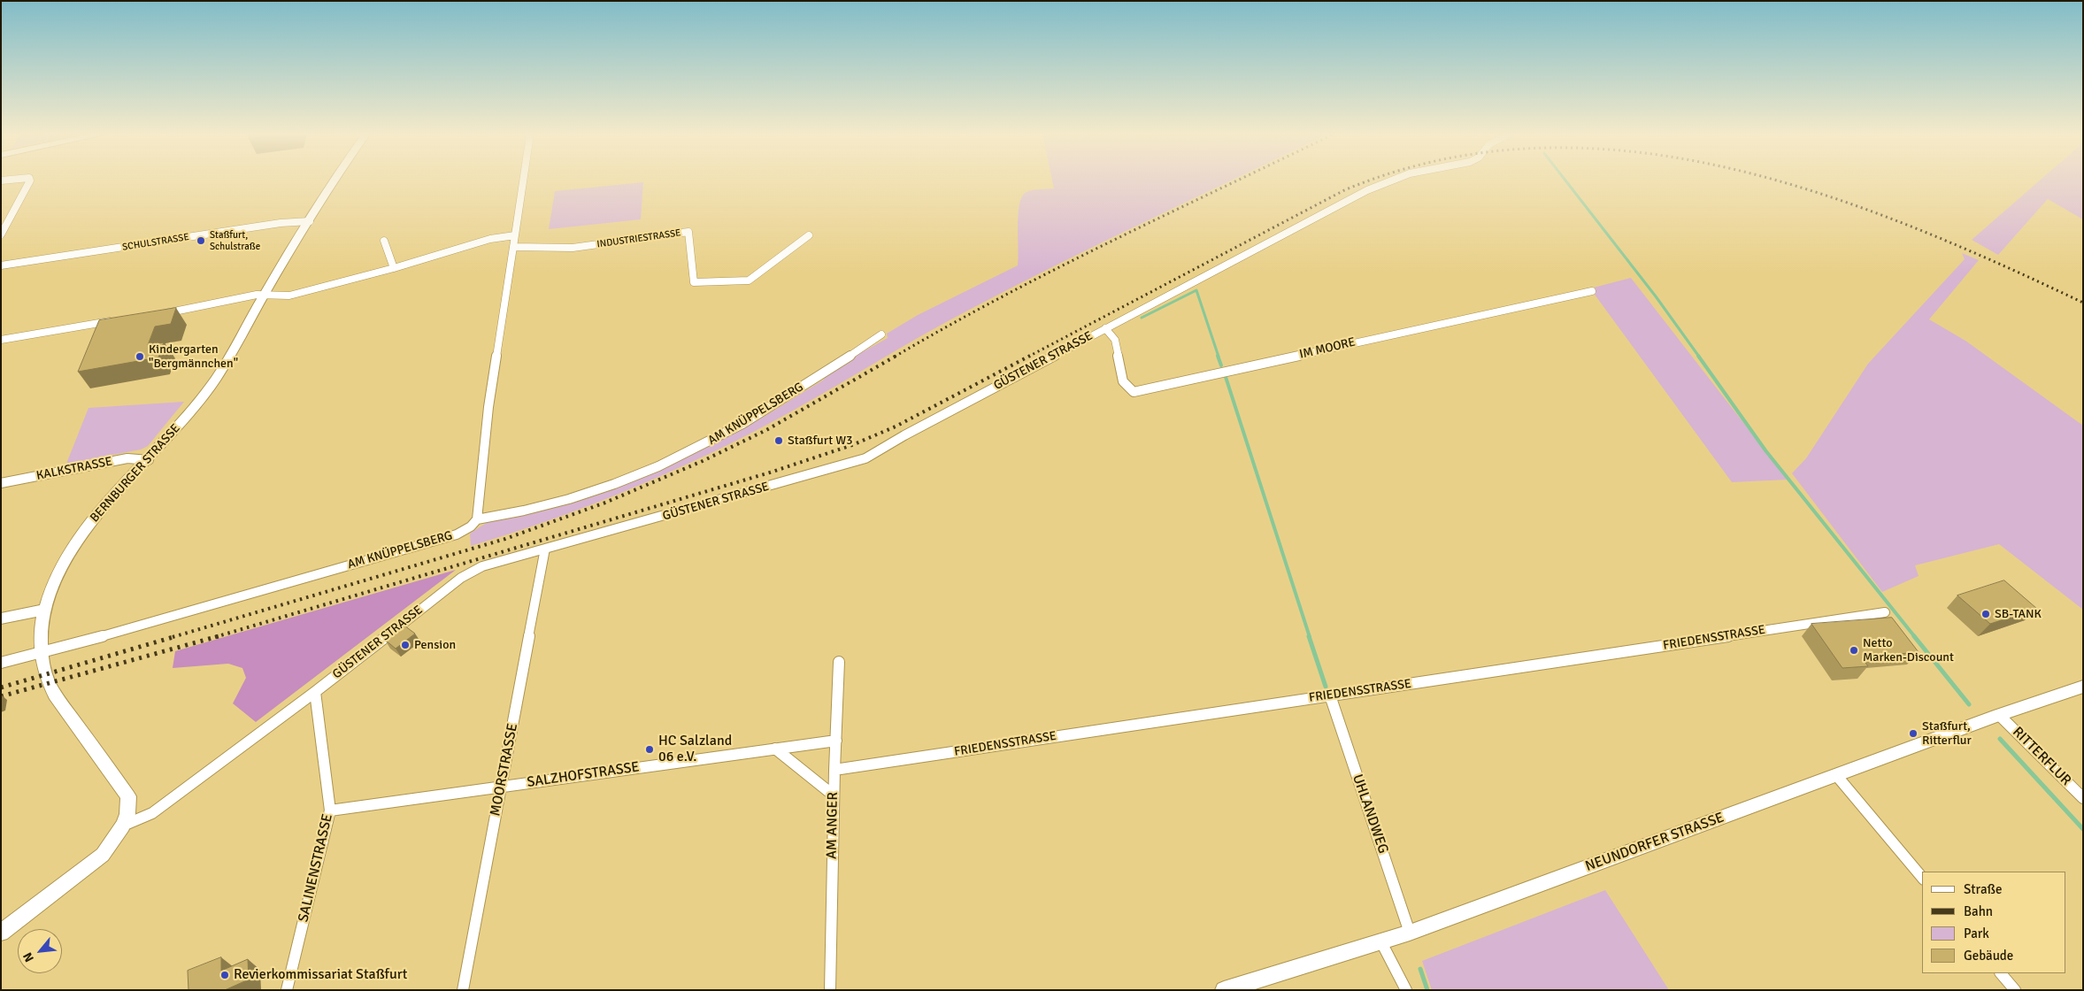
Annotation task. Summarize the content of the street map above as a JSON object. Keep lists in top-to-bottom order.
{
  "streets": {
    "main road": ["BERNBURGER STRASSE", "NEUNDORFER STRASSE"],
    "street": [
      "INDUSTRIESTRASSE",
      "SCHULSTRASSE",
      "IM MOORE",
      "GÜSTENER STRASSE",
      "AM KNÜPPELSBERG",
      "KALKSTRASSE",
      "FRIEDENSSTRASSE",
      "RITTERFLUR",
      "MOORSTRASSE",
      "SALZHOFSTRASSE",
      "UHLANDWEG",
      "AM ANGER",
      "SALINENSTRASSE"
    ]
  },
  "crossings": [
    ["SCHULSTRASSE", "BERNBURGER STRASSE"],
    ["IM MOORE", "GÜSTENER STRASSE"],
    ["GÜSTENER STRASSE", "BERNBURGER STRASSE"],
    ["GÜSTENER STRASSE", "MOORSTRASSE"],
    ["GÜSTENER STRASSE", "SALINENSTRASSE"],
    ["AM KNÜPPELSBERG", "BERNBURGER STRASSE"],
    ["KALKSTRASSE", "BERNBURGER STRASSE"],
    ["FRIEDENSSTRASSE", "UHLANDWEG"],
    ["FRIEDENSSTRASSE", "AM ANGER"],
    ["RITTERFLUR", "NEUNDORFER STRASSE"],
    ["MOORSTRASSE", "SALZHOFSTRASSE"],
    ["SALZHOFSTRASSE", "AM ANGER"],
    ["SALZHOFSTRASSE", "SALINENSTRASSE"],
    ["UHLANDWEG", "NEUNDORFER STRASSE"]
  ],
  "places": [
    "Staßfurt, Schulstraße",
    "Kindergarten \"Bergmännchen\"",
    "Staßfurt W3",
    "SB-TANK",
    "Pension",
    "Netto Marken-Discount",
    "Staßfurt, Ritterflur",
    "HC Salzland 06 e.V.",
    "Revierkommissariat Staßfurt"
  ],
  "legend": [
    "Straße",
    "Bahn",
    "Park",
    "Gebäude"
  ],
  "north": "bottom left"
}
